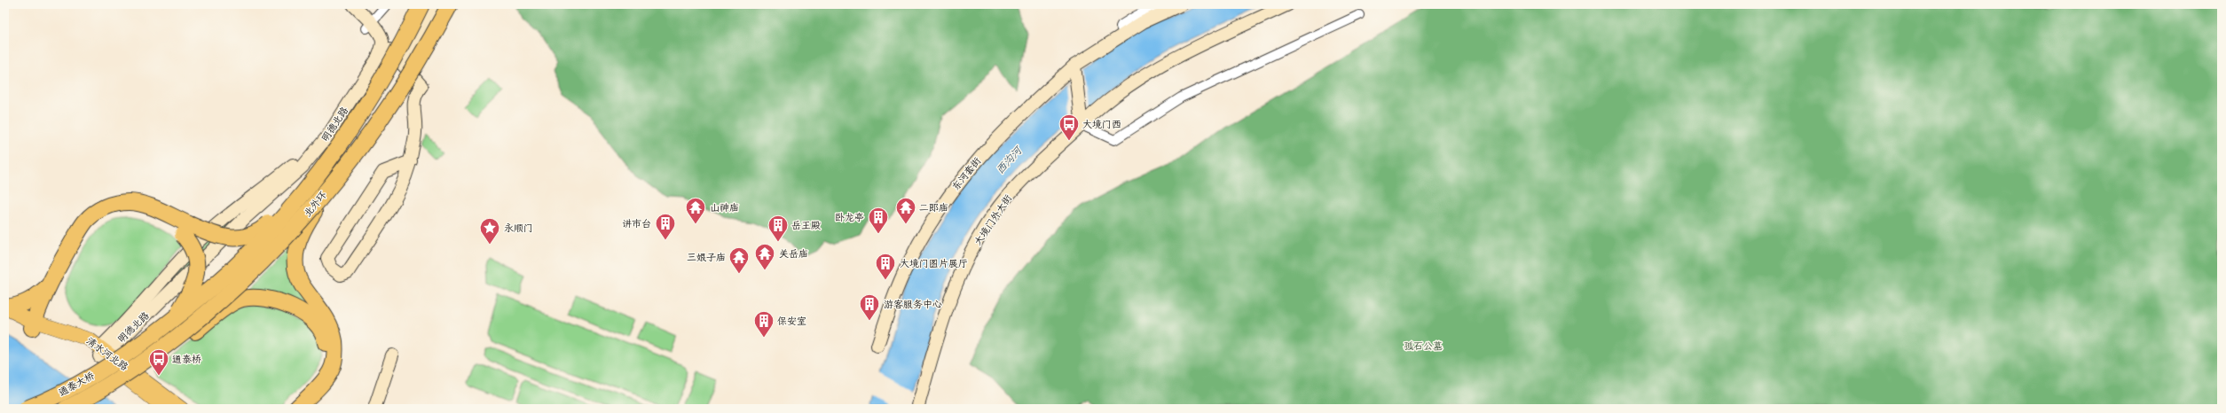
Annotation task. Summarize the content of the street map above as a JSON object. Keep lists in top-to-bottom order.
{
  "streets": {
    "highway": ["北外环", "通泰大桥"],
    "main road": ["清水河北路"],
    "street": ["明德北路", "东河套街", "大境门外大街"]
  },
  "crossings": [
    ["明德北路", "清水河北路"],
    ["北外环", "通泰大桥"]
  ],
  "water": ["西沟河"],
  "parks": ["孤石公墓"],
  "places": {
    "bus stop": ["大境门西", "通泰桥"],
    "temple": [
      "山神庙",
      "二郎庙",
      "关岳庙",
      "三娘子庙"
    ],
    "building": [
      "卧龙亭",
      "讲市台",
      "岳王殿",
      "大境门图片展厅",
      "游客服务中心",
      "保安室"
    ],
    "place": ["永顺门"]
  }
}
